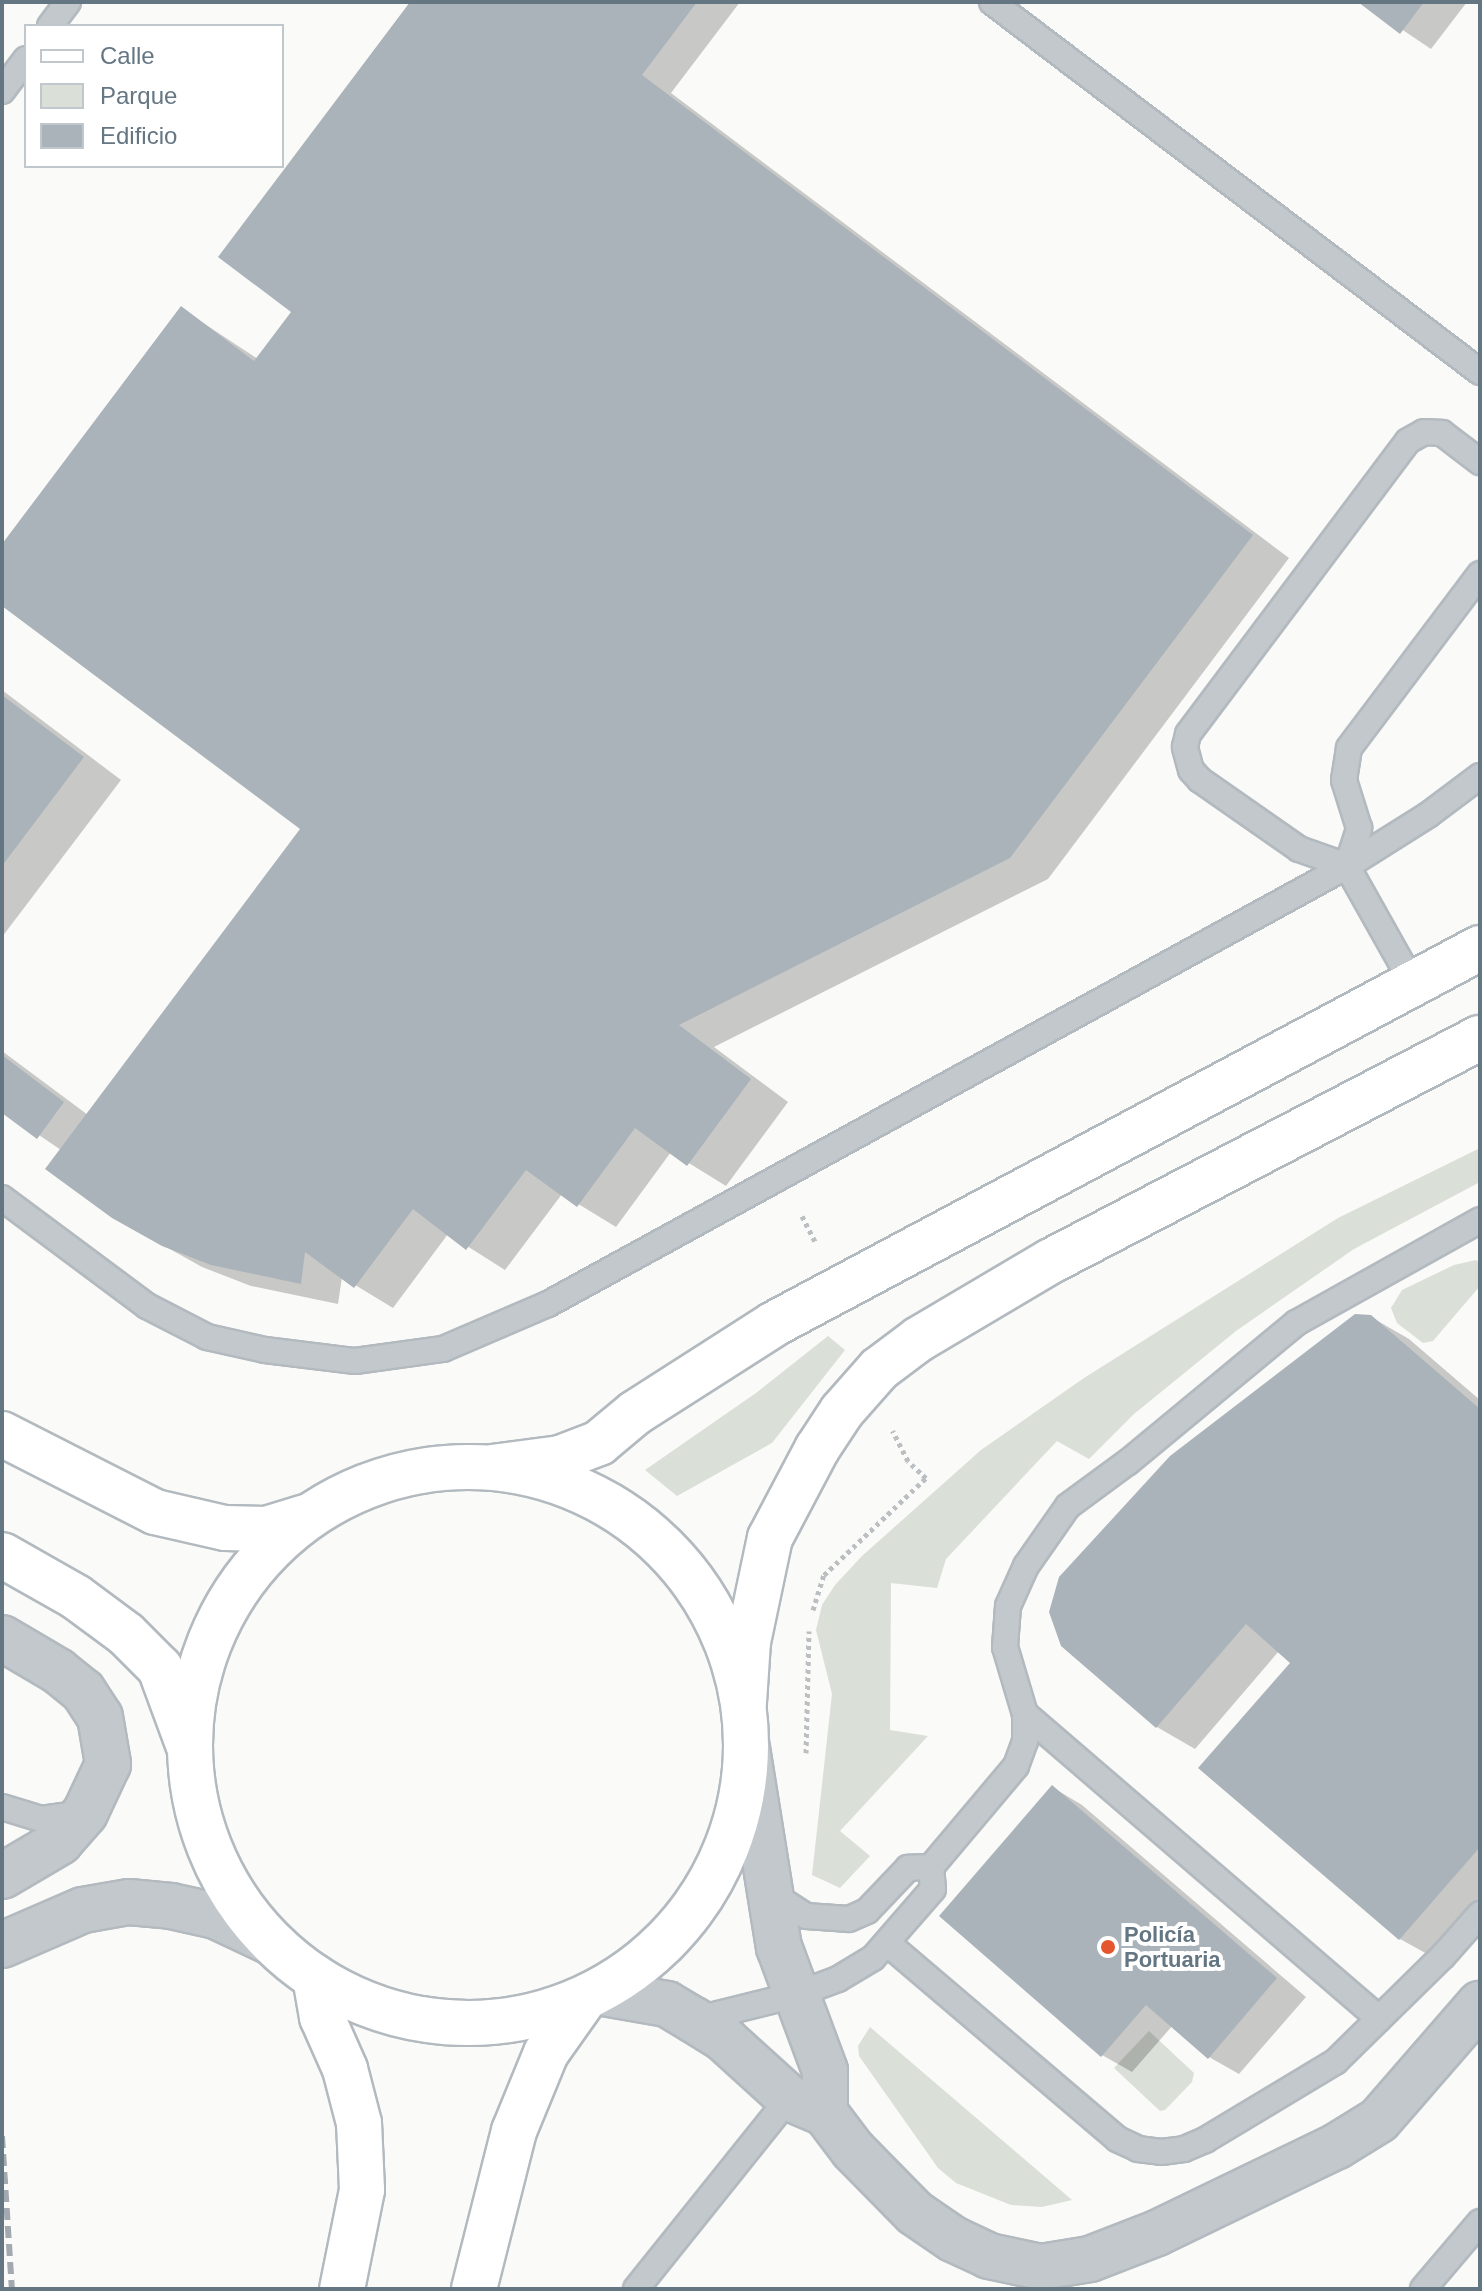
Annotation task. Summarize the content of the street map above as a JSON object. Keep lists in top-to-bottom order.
{
  "places": ["Policía Portuaria"],
  "legend": ["Calle", "Parque", "Edificio"]
}
